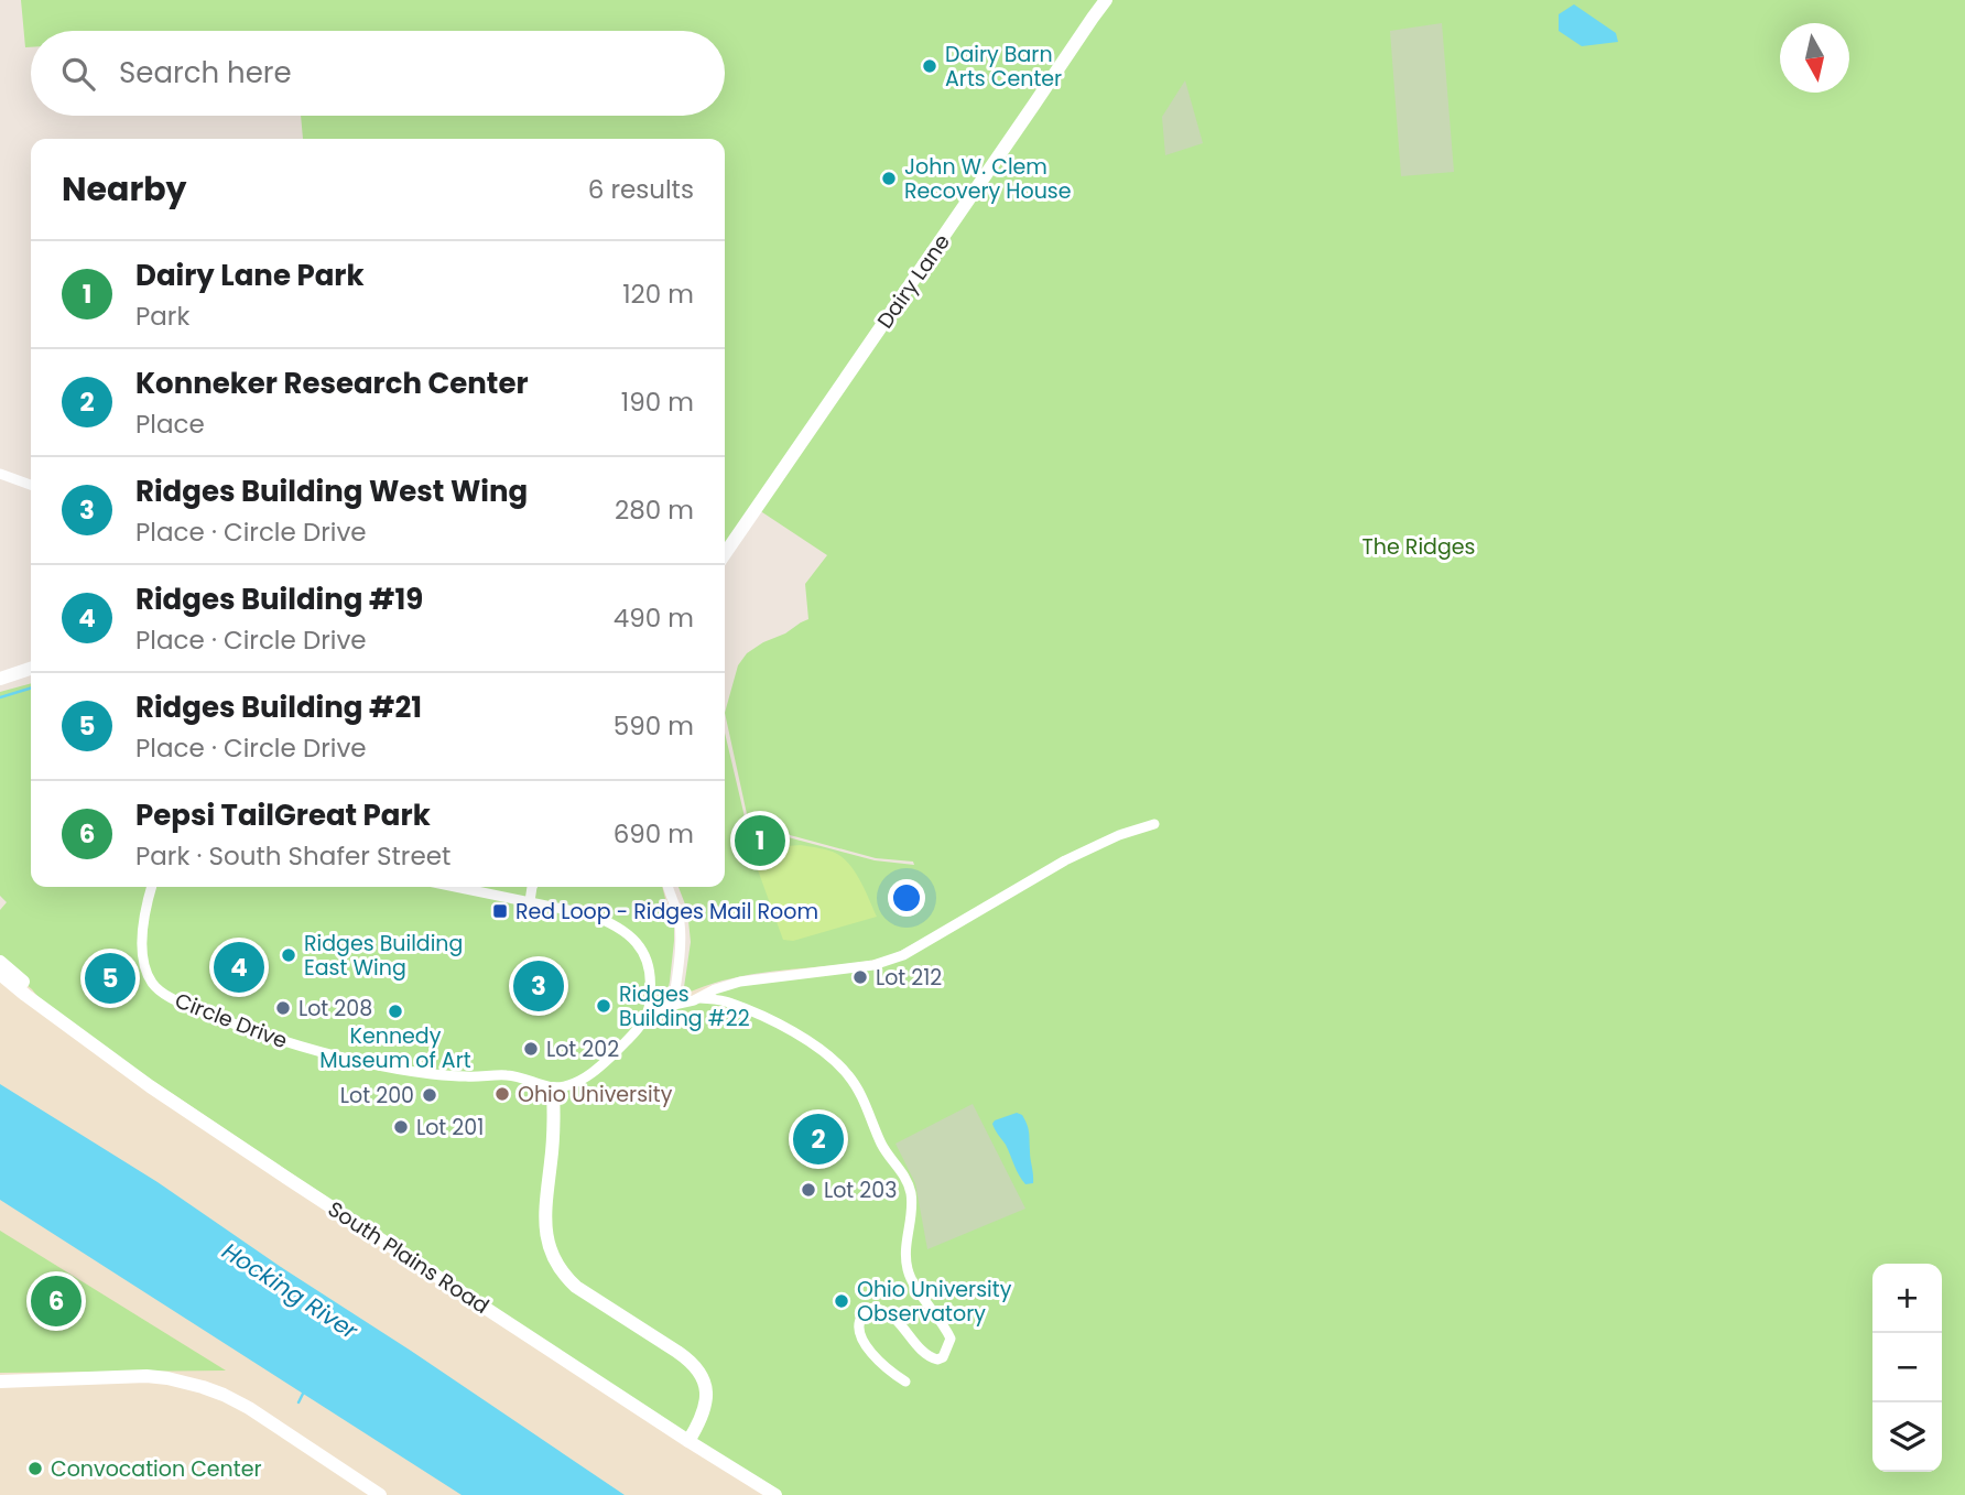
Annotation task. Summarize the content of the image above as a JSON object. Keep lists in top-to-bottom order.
{
  "streets": {
    "street": ["Dairy Lane", "Circle Drive", "South Plains Road"]
  },
  "water": ["Hocking River"],
  "parks": ["The Ridges"],
  "places": {
    "other": [
      "Dairy Barn Arts Center",
      "John W. Clem Recovery House",
      "Ridges Building East Wing",
      "Lot 212",
      "Ridges Building #22",
      "Lot 208",
      "Kennedy Museum of Art",
      "Lot 202",
      "Ohio University",
      "Lot 200",
      "Lot 201",
      "Lot 203",
      "Ohio University Observatory",
      "Convocation Center"
    ],
    "transit": ["Red Loop - Ridges Mail Room"]
  },
  "north": "bottom",
  "page": {
    "search": "Search here",
    "heading": ["Nearby", "6 results"],
    "list": [
      {
        "mark": "1",
        "name": "Dairy Lane Park",
        "note": "Park",
        "value": "120 m"
      },
      {
        "mark": "2",
        "name": "Konneker Research Center",
        "note": "Place",
        "value": "190 m"
      },
      {
        "mark": "3",
        "name": "Ridges Building West Wing",
        "note": "Place · Circle Drive",
        "value": "280 m"
      },
      {
        "mark": "4",
        "name": "Ridges Building #19",
        "note": "Place · Circle Drive",
        "value": "490 m"
      },
      {
        "mark": "5",
        "name": "Ridges Building #21",
        "note": "Place · Circle Drive",
        "value": "590 m"
      },
      {
        "mark": "6",
        "name": "Pepsi TailGreat Park",
        "note": "Park · South Shafer Street",
        "value": "690 m"
      }
    ],
    "pins": [
      "1",
      "4",
      "5",
      "3",
      "2",
      "6"
    ],
    "map_buttons": ["+", "−"]
  }
}
